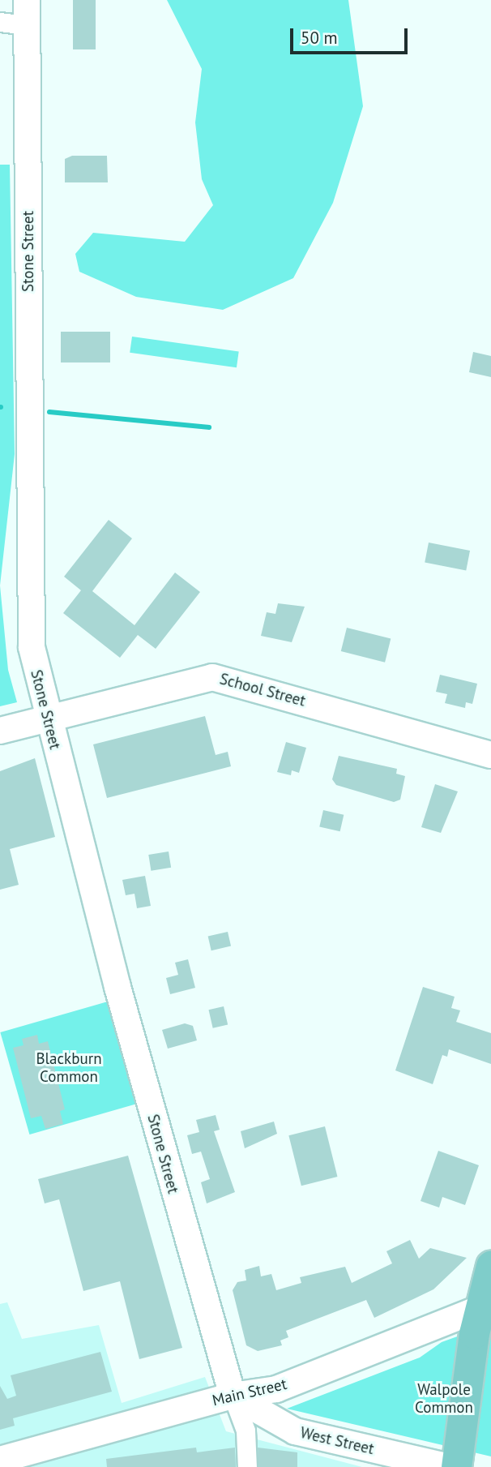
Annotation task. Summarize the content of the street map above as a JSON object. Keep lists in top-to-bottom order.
{
  "streets": {
    "street": [
      "Stone Street",
      "School Street",
      "Main Street",
      "West Street"
    ]
  },
  "crossings": [
    ["Stone Street", "School Street"],
    ["Stone Street", "Main Street"],
    ["Stone Street", "West Street"],
    ["Main Street", "West Street"]
  ],
  "parks": ["Blackburn Common", "Walpole Common"],
  "scale_bar": "50 m"
}
